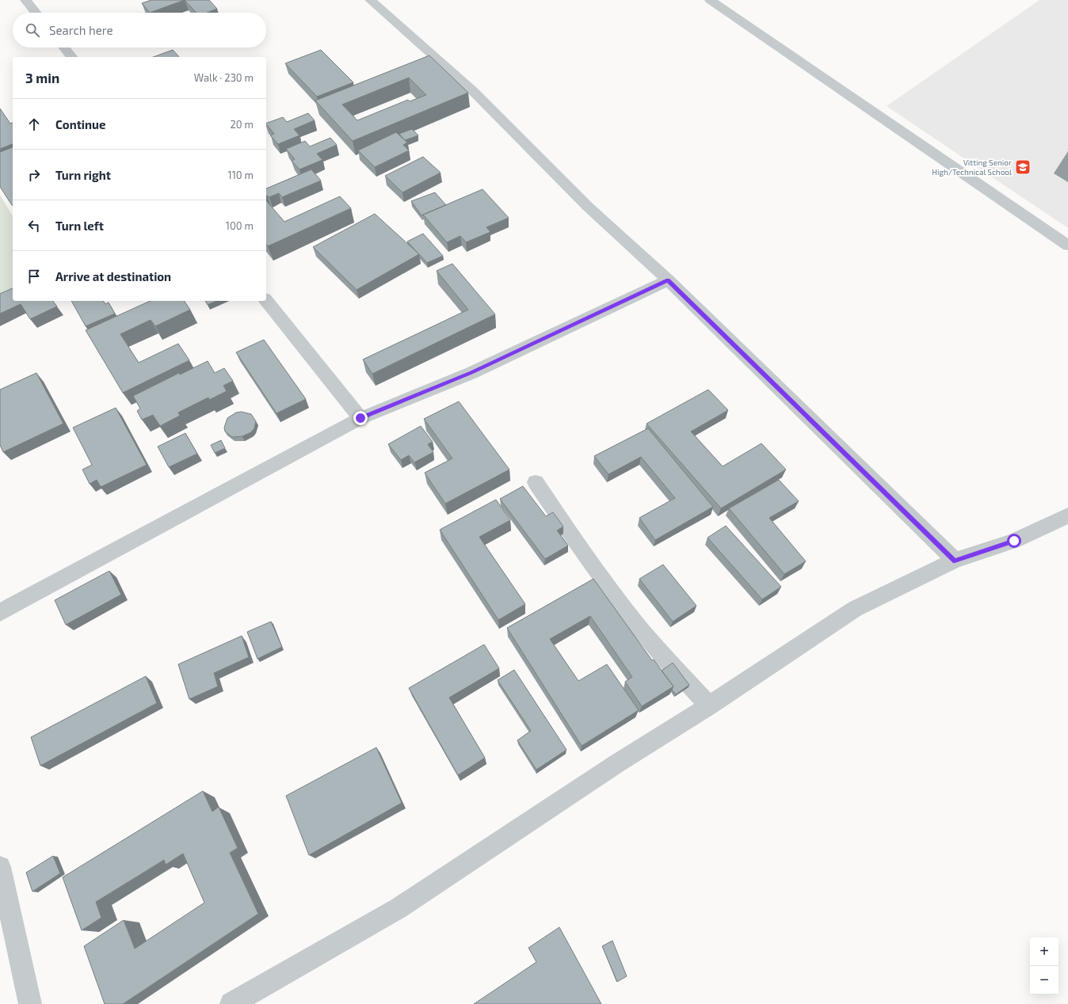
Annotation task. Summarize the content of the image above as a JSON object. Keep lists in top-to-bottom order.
{
  "places": {
    "school or university": ["Vitting Senior High/Technical School"]
  },
  "page": {
    "search": "Search here",
    "heading": ["3 min", "Walk · 230 m"],
    "list": [
      ["Continue", "20 m"],
      ["Turn right", "110 m"],
      ["Turn left", "100 m"],
      "Arrive at destination"
    ],
    "map_buttons": ["+", "−"]
  }
}
